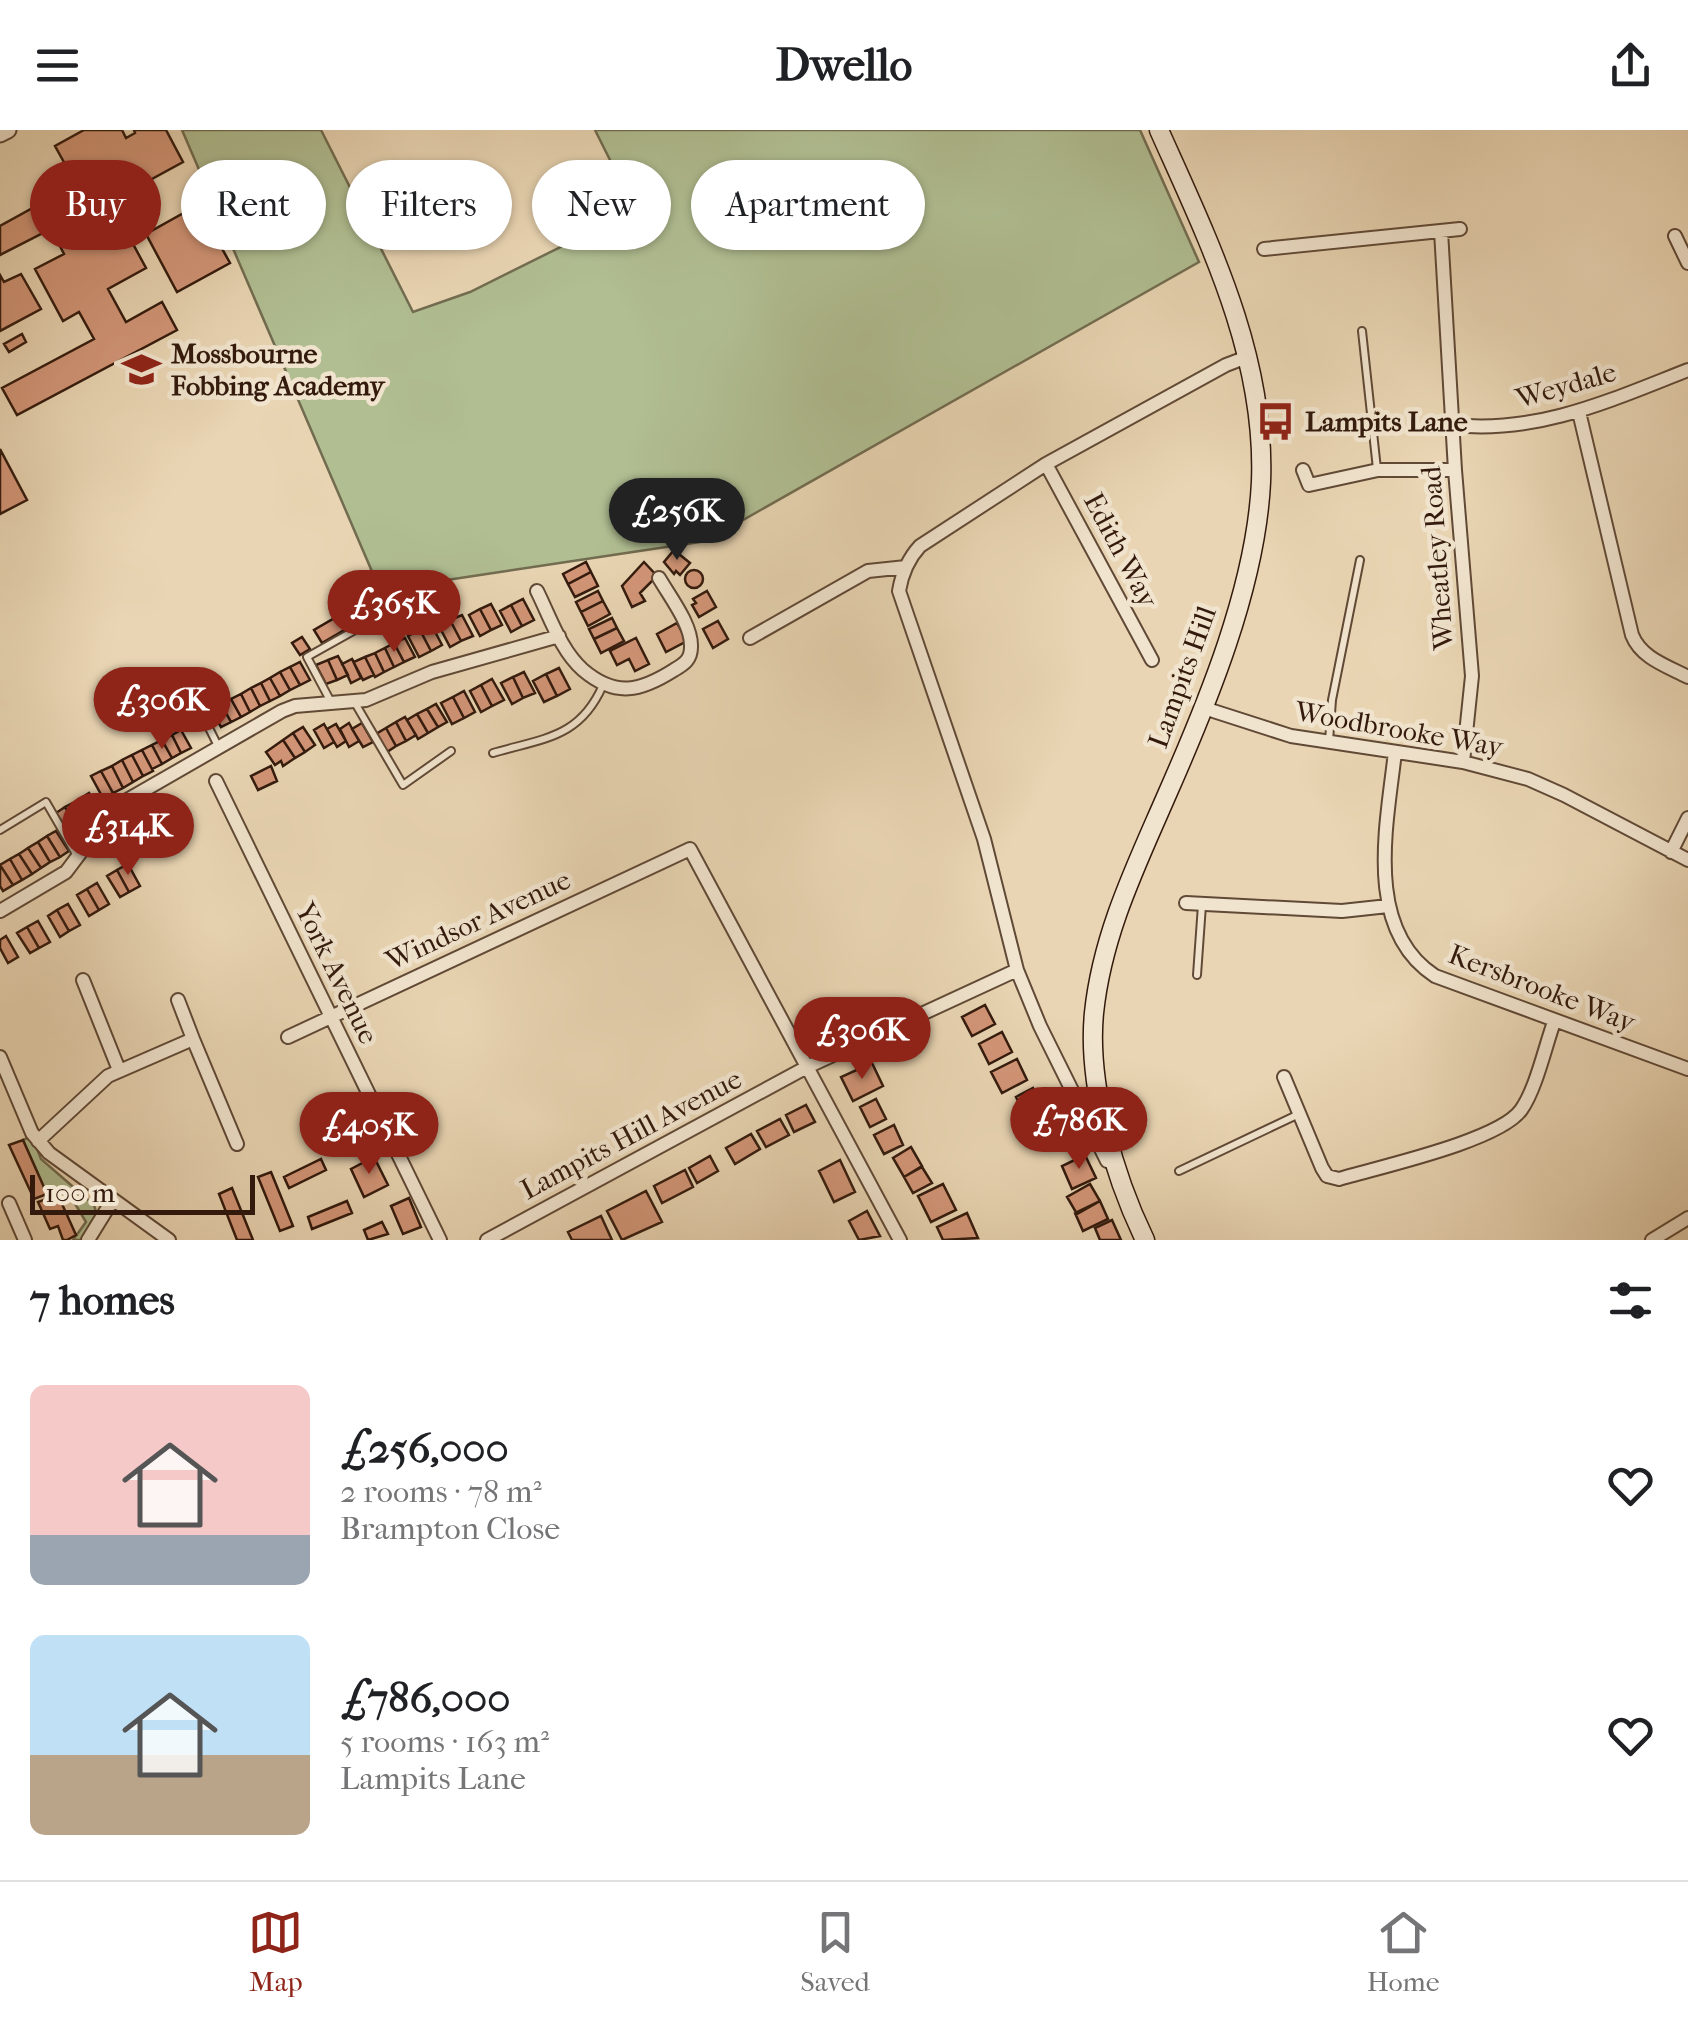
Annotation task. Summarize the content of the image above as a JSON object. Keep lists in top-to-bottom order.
{
  "streets": {
    "main road": ["Lampits Hill"],
    "street": [
      "Weydale",
      "Edith Way",
      "Wheatley Road",
      "Woodbrooke Way",
      "Windsor Avenue",
      "York Avenue",
      "Kersbrooke Way",
      "Lampits Hill Avenue"
    ]
  },
  "crossings": [
    ["Weydale", "Wheatley Road"],
    ["Wheatley Road", "Woodbrooke Way"],
    ["Lampits Hill", "Woodbrooke Way"],
    ["Woodbrooke Way", "Kersbrooke Way"],
    ["Windsor Avenue", "York Avenue"],
    ["Windsor Avenue", "Lampits Hill Avenue"]
  ],
  "places": {
    "school or university": ["Mossbourne Fobbing Academy"],
    "bus stop": ["Lampits Lane"]
  },
  "scale_bar": "100 m",
  "page": {
    "header": "Dwello",
    "chip": [
      "Buy",
      "Rent",
      "Filters",
      "New",
      "Apartment"
    ],
    "price": [
      "£256K",
      "£365K",
      "£306K",
      "£314K",
      "£306K",
      "£786K",
      "£405K"
    ],
    "scale": "100 m",
    "heading": "7 homes",
    "list": [
      {
        "name": "£256,000",
        "note": "2 rooms · 78 m² · Brampton Close"
      },
      {
        "name": "£786,000",
        "note": "5 rooms · 163 m² · Lampits Lane"
      }
    ],
    "tabs": ["Map", "Saved", "Home"]
  }
}
